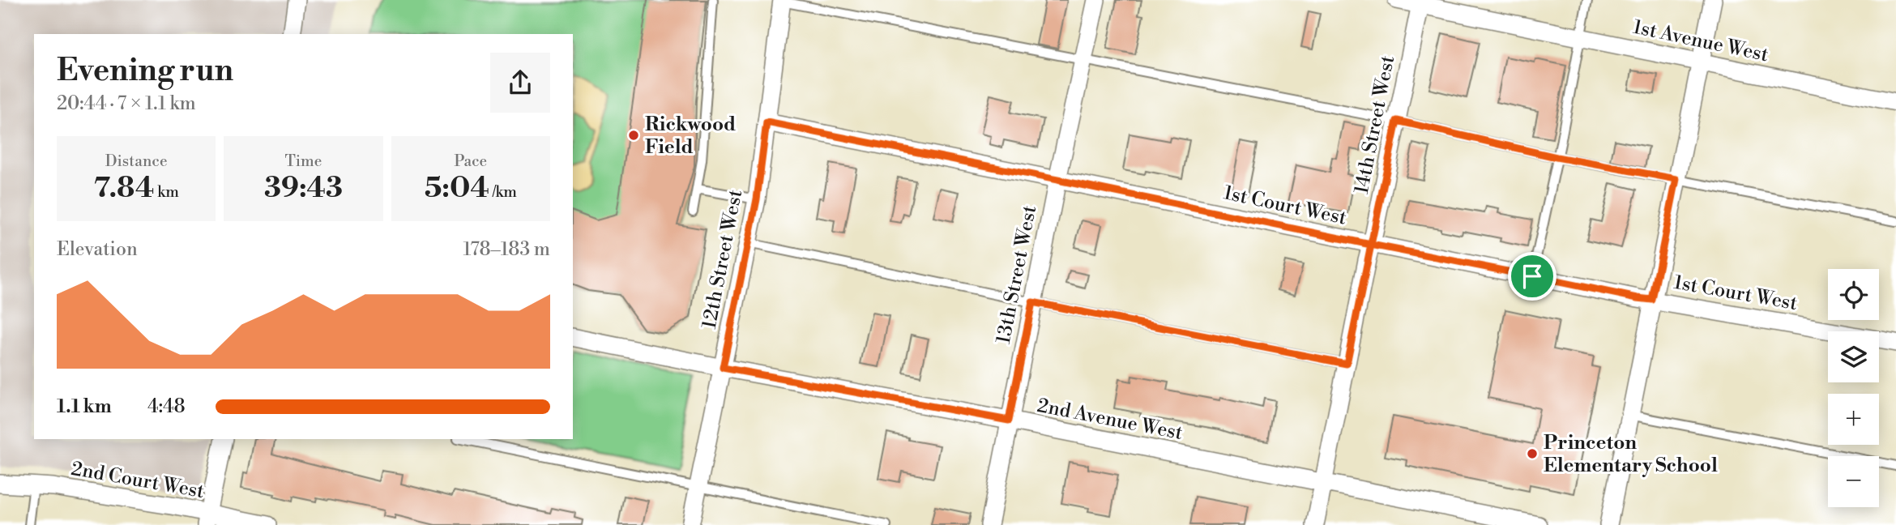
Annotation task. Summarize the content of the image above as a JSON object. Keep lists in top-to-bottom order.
{
  "streets": {
    "street": [
      "1st Avenue West",
      "14th Street West",
      "1st Court West",
      "12th Street West",
      "13th Street West",
      "2nd Avenue West",
      "2nd Court West"
    ]
  },
  "crossings": [
    ["1st Avenue West", "14th Street West"],
    ["14th Street West", "1st Court West"],
    ["14th Street West", "2nd Avenue West"],
    ["1st Court West", "12th Street West"],
    ["1st Court West", "13th Street West"],
    ["12th Street West", "2nd Avenue West"],
    ["13th Street West", "2nd Avenue West"]
  ],
  "places": ["Rickwood Field", "Princeton Elementary School"],
  "page": {
    "heading": ["Evening run", "20:44 · 7 × 1.1 km"],
    "stats": [
      ["Distance", "7.84 km"],
      ["Time", "39:43"],
      ["Pace", "5:04 /km"]
    ],
    "chart": ["Elevation", "178–183 m"],
    "map_buttons": ["+", "−"],
    "list": [
      {
        "name": "1.1 km",
        "note": "4:48"
      }
    ]
  }
}
